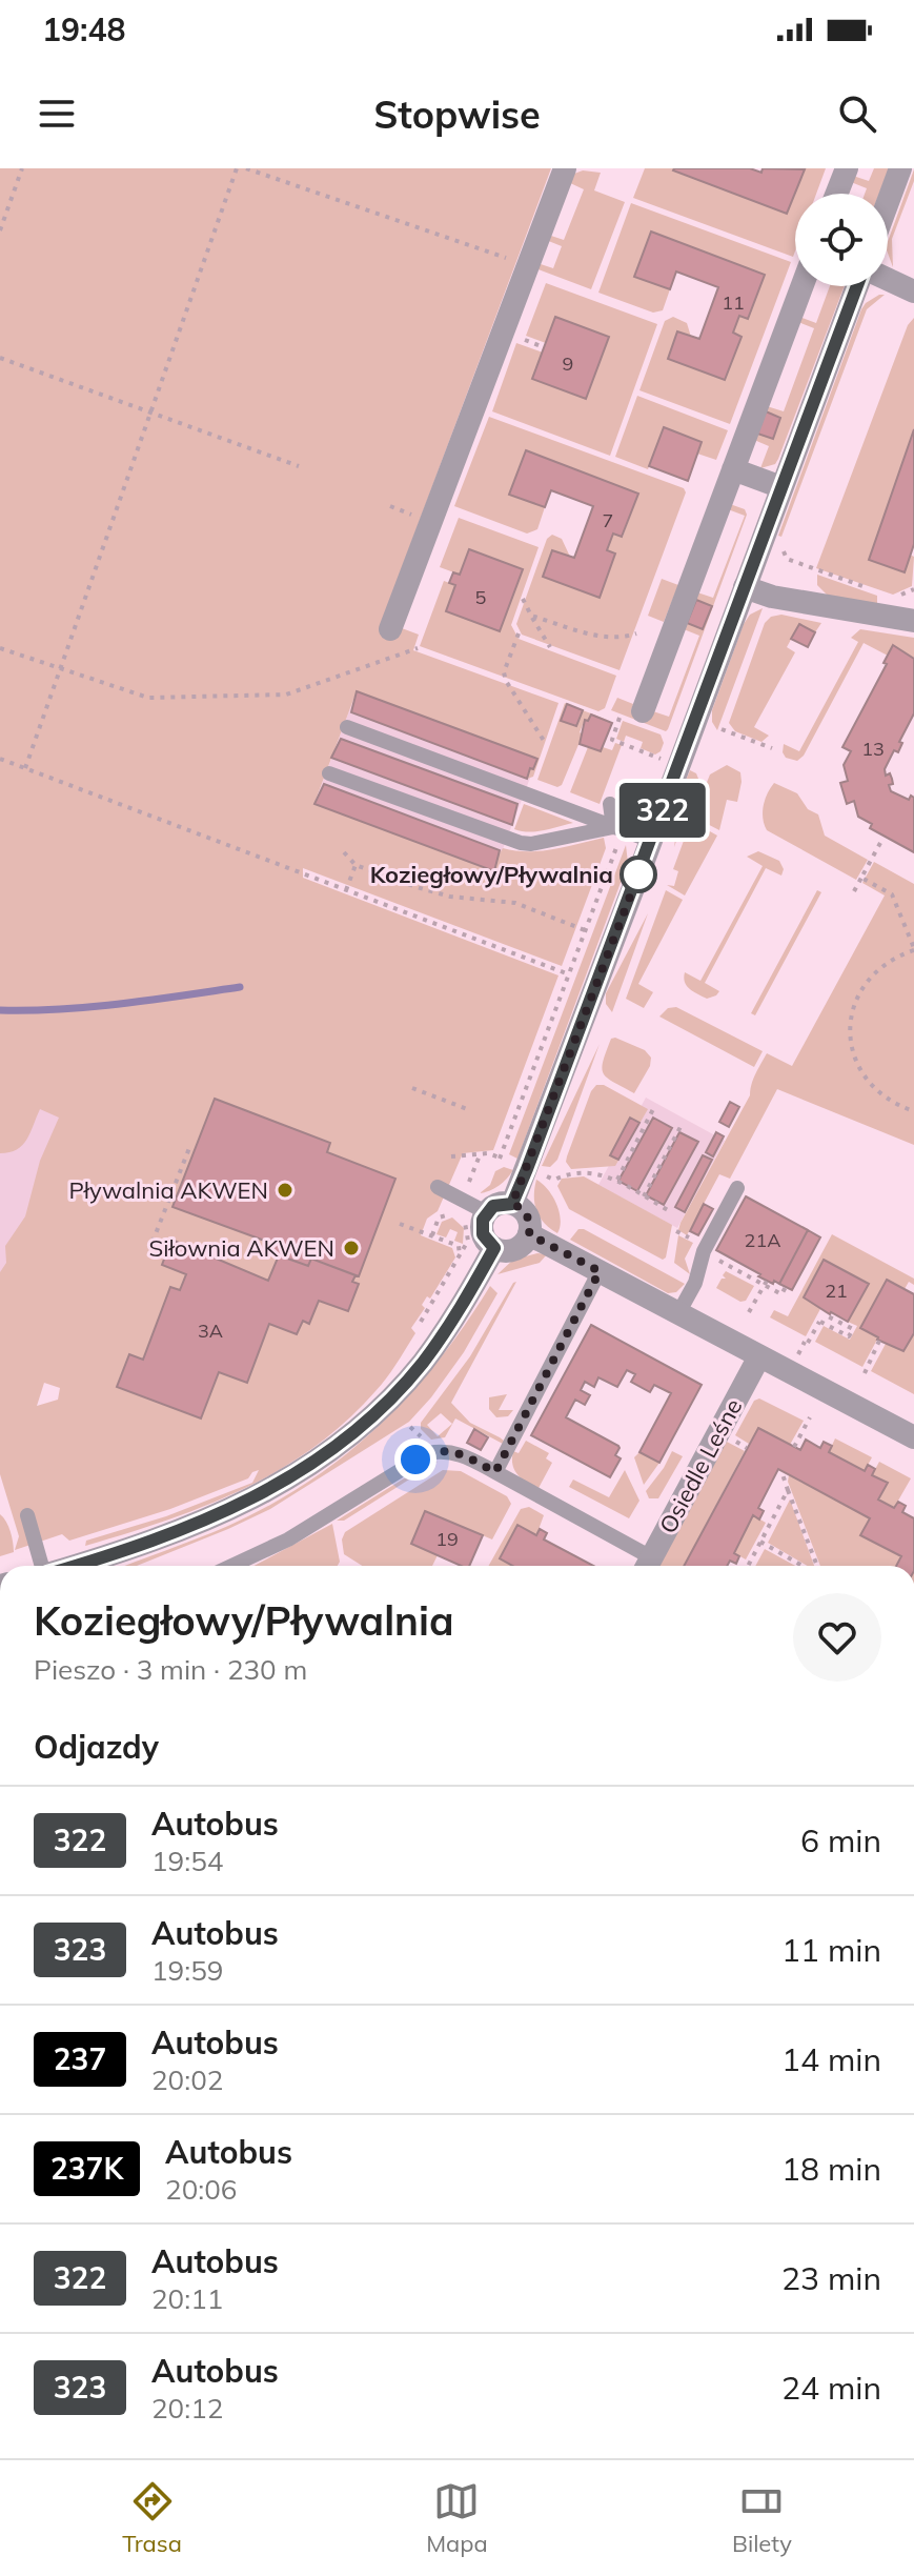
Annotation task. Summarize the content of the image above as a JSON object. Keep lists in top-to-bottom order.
{
  "streets": {
    "street": ["Osiedle Leśne"]
  },
  "places": ["Koziegłowy/Pływalnia", "Pływalnia AKWEN", "Siłownia AKWEN"],
  "lines": ["bus line 322"],
  "house_numbers": [
    "11",
    "9",
    "7",
    "5",
    "13",
    "21A",
    "21",
    "3A",
    "19"
  ],
  "page": {
    "status": "19:48",
    "header": "Stopwise",
    "on_map": "322",
    "heading": [
      ["Koziegłowy/Pływalnia", "Pieszo · 3 min · 230 m"],
      "Odjazdy"
    ],
    "list": [
      {
        "mark": "322",
        "name": "Autobus",
        "note": "19:54",
        "value": "6 min"
      },
      {
        "mark": "323",
        "name": "Autobus",
        "note": "19:59",
        "value": "11 min"
      },
      {
        "mark": "237",
        "name": "Autobus",
        "note": "20:02",
        "value": "14 min"
      },
      {
        "mark": "237K",
        "name": "Autobus",
        "note": "20:06",
        "value": "18 min"
      },
      {
        "mark": "322",
        "name": "Autobus",
        "note": "20:11",
        "value": "23 min"
      },
      {
        "mark": "323",
        "name": "Autobus",
        "note": "20:12",
        "value": "24 min"
      }
    ],
    "tabs": ["Trasa", "Mapa", "Bilety"]
  }
}
